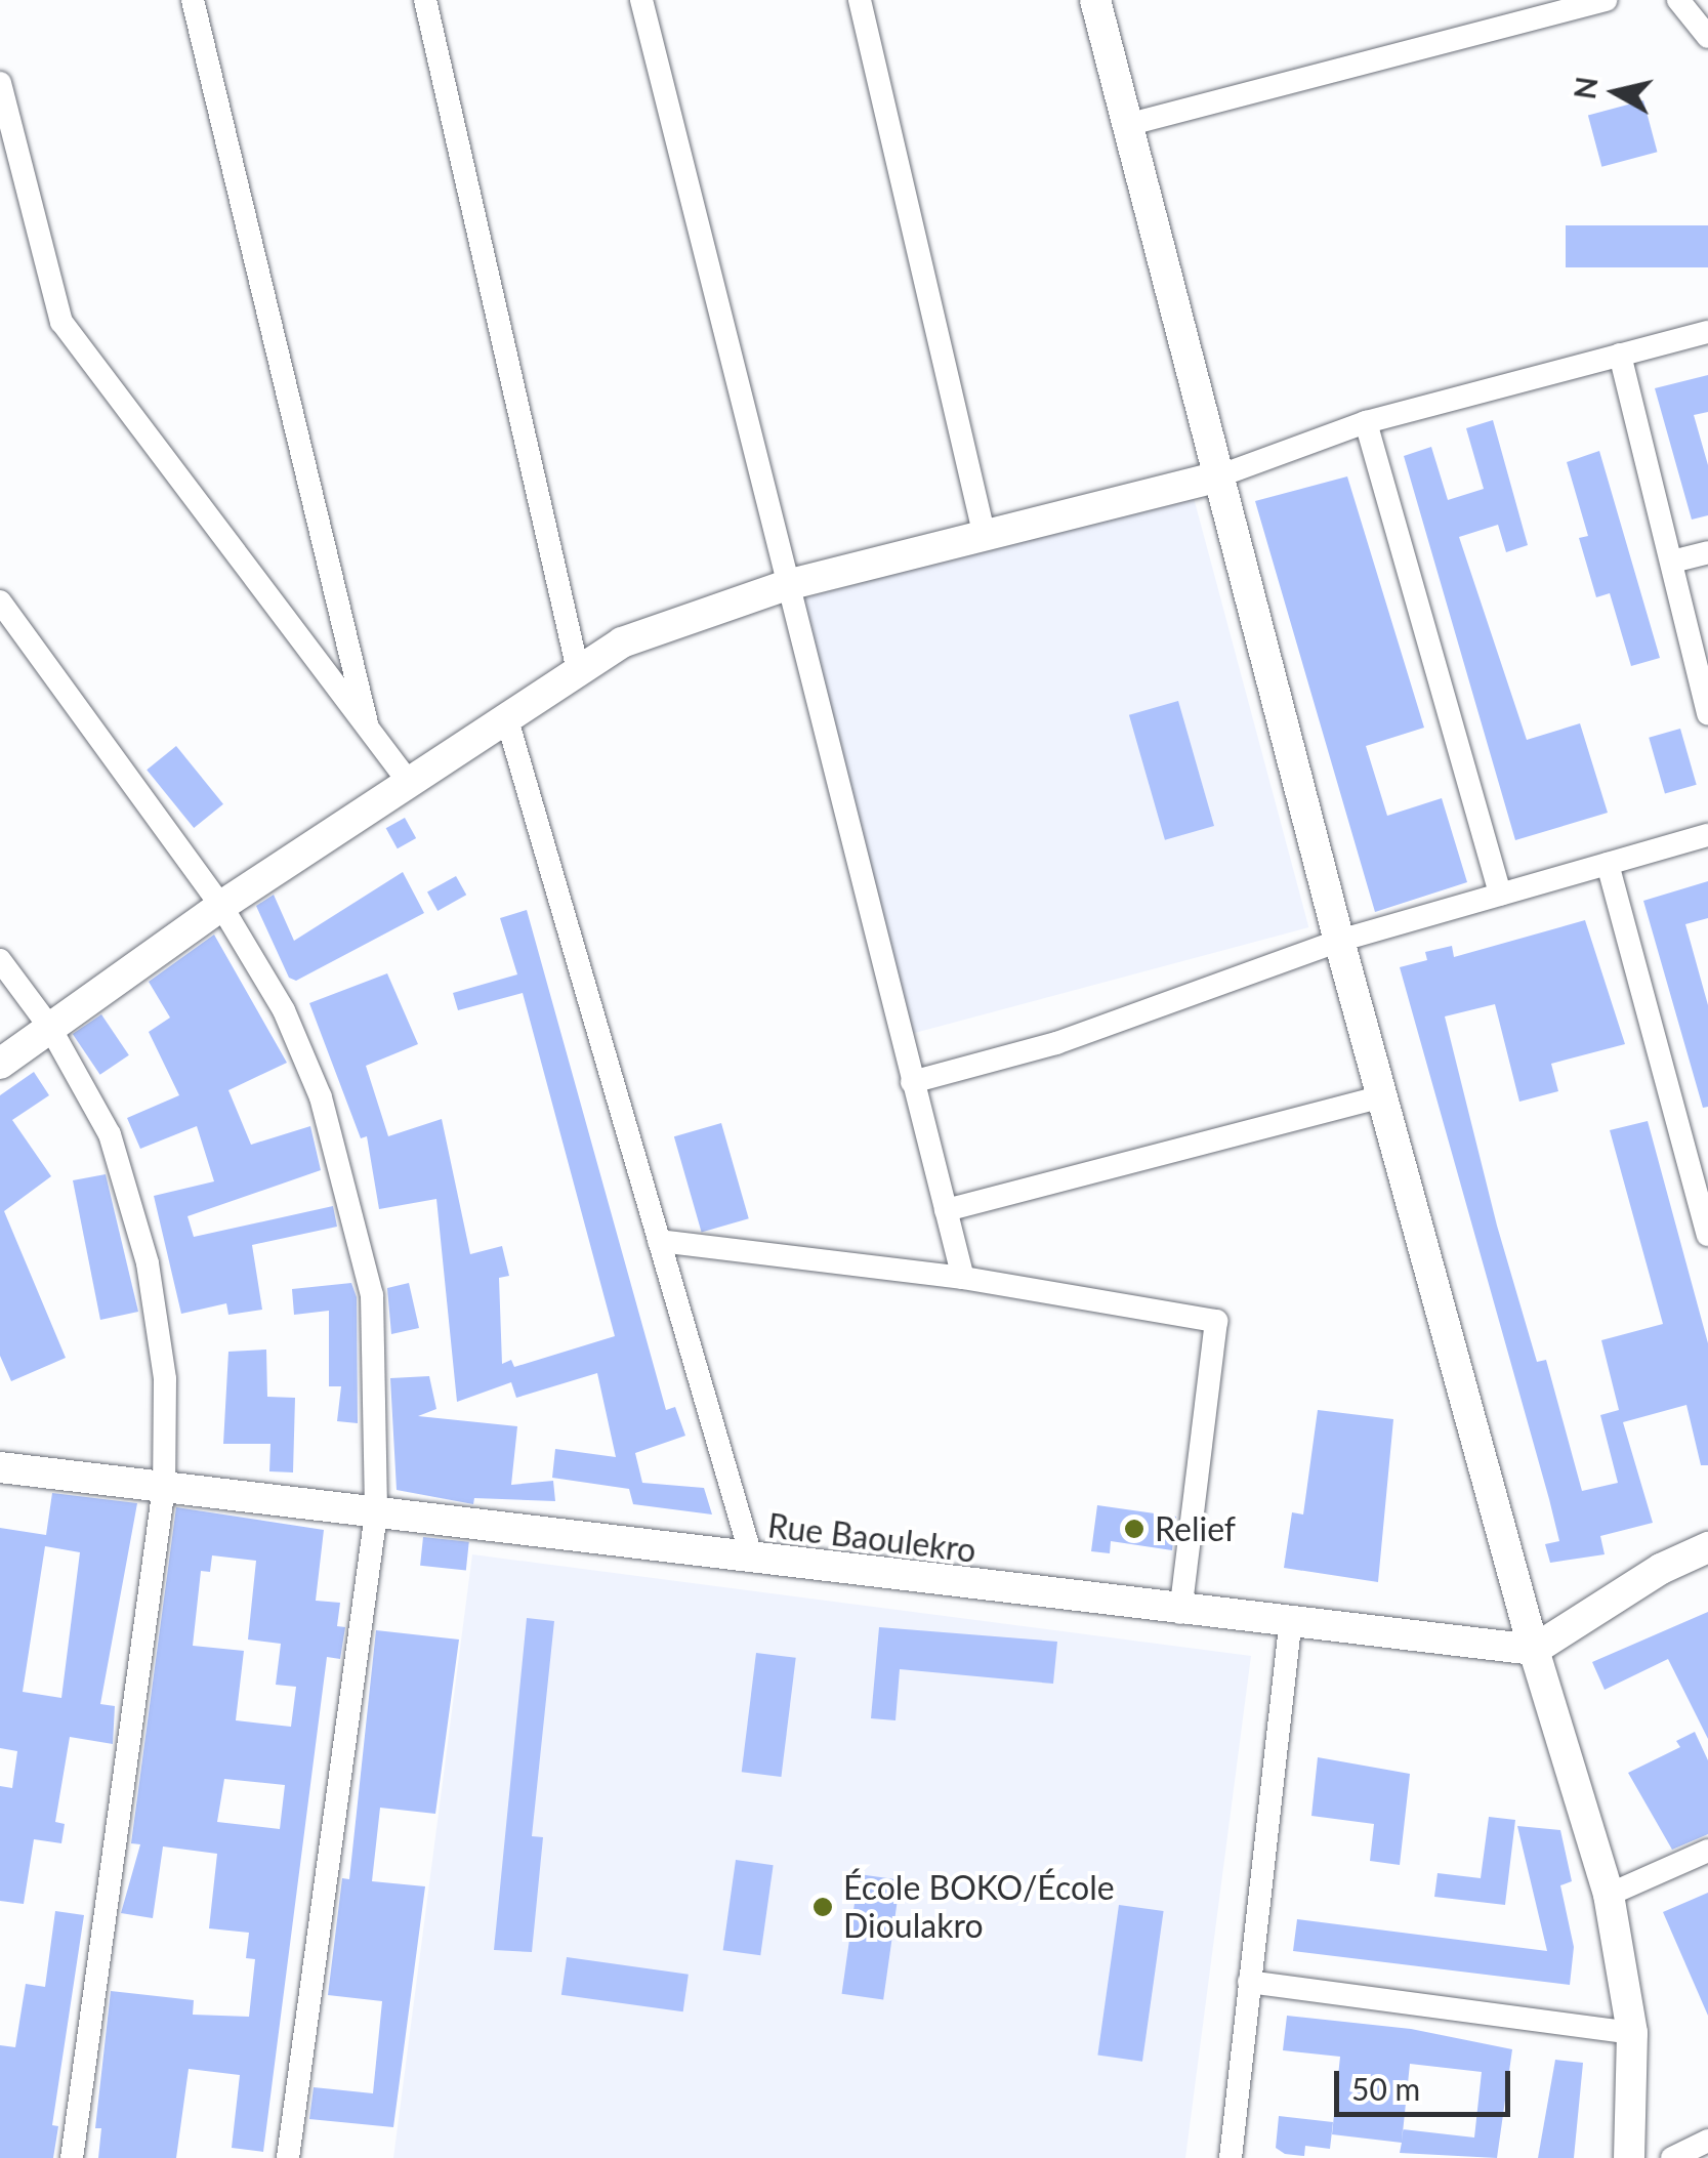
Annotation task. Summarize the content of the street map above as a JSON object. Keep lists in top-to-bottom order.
{
  "streets": {
    "street": ["Rue Baoulekro"]
  },
  "places": ["Relief", "École BOKO/École Dioulakro"],
  "scale_bar": "50 m",
  "north": "left"
}
